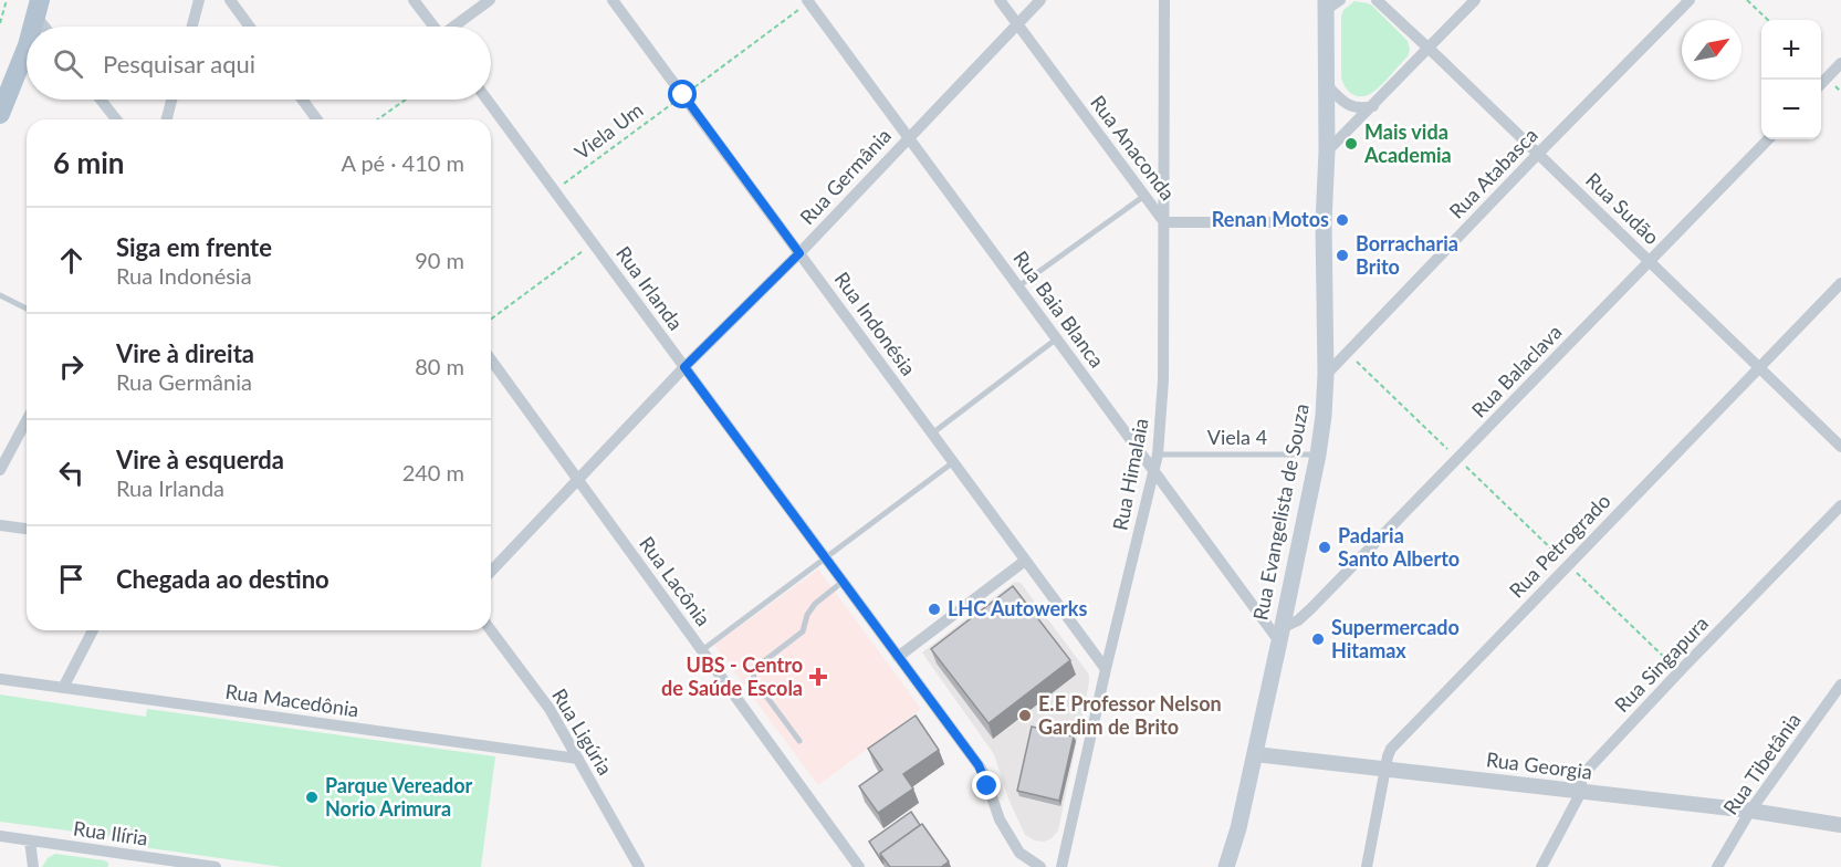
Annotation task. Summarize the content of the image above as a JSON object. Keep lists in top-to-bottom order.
{
  "streets": {
    "main road": ["Rua Evangelista de Souza"],
    "street": [
      "Rua Anaconda",
      "Rua Atabasca",
      "Rua Germânia",
      "Rua Sudão",
      "Rua Irlanda",
      "Rua Baia Blanca",
      "Rua Indonésia",
      "Rua Balaclava",
      "Rua Himalaia",
      "Rua Petrogrado",
      "Rua Lacônia",
      "Rua Singapura",
      "Rua Macedônia",
      "Rua Ligúria",
      "Rua Tibetânia",
      "Rua Georgia",
      "Rua Ilíria"
    ],
    "lane": ["Viela 4"],
    "path": ["Viela Um"]
  },
  "crossings": [
    ["Viela Um", "Rua Irlanda"],
    ["Viela Um", "Rua Baia Blanca"],
    ["Viela Um", "Rua Indonésia"],
    ["Rua Anaconda", "Rua Germânia"],
    ["Rua Anaconda", "Rua Himalaia"],
    ["Rua Anaconda", "Rua Evangelista de Souza"],
    ["Rua Atabasca", "Rua Sudão"],
    ["Rua Atabasca", "Rua Evangelista de Souza"],
    ["Rua Germânia", "Rua Irlanda"],
    ["Rua Germânia", "Rua Baia Blanca"],
    ["Rua Germânia", "Rua Indonésia"],
    ["Rua Germânia", "Rua Lacônia"],
    ["Rua Sudão", "Rua Balaclava"],
    ["Rua Sudão", "Rua Petrogrado"],
    ["Rua Baia Blanca", "Rua Balaclava"],
    ["Rua Baia Blanca", "Rua Himalaia"],
    ["Rua Baia Blanca", "Rua Evangelista de Souza"],
    ["Rua Indonésia", "Rua Himalaia"],
    ["Rua Balaclava", "Rua Evangelista de Souza"],
    ["Viela 4", "Rua Himalaia"],
    ["Viela 4", "Rua Evangelista de Souza"],
    ["Rua Evangelista de Souza", "Rua Georgia"],
    ["Rua Petrogrado", "Rua Georgia"],
    ["Rua Singapura", "Rua Georgia"],
    ["Rua Macedônia", "Rua Ligúria"],
    ["Rua Tibetânia", "Rua Georgia"]
  ],
  "places": {
    "other": [
      "Mais vida Academia",
      "Renan Motos",
      "Borracharia Brito",
      "Padaria Santo Alberto",
      "LHC Autowerks",
      "Supermercado Hitamax",
      "E.E Professor Nelson Gardim de Brito",
      "Parque Vereador Norio Arimura"
    ],
    "health": ["UBS - Centro de Saúde Escola"]
  },
  "north": "top right",
  "page": {
    "map_buttons": ["+", "−"],
    "search": "Pesquisar aqui",
    "heading": ["6 min", "A pé · 410 m"],
    "list": [
      ["Siga em frente", "Rua Indonésia", "90 m"],
      ["Vire à direita", "Rua Germânia", "80 m"],
      ["Vire à esquerda", "Rua Irlanda", "240 m"],
      "Chegada ao destino"
    ]
  }
}
